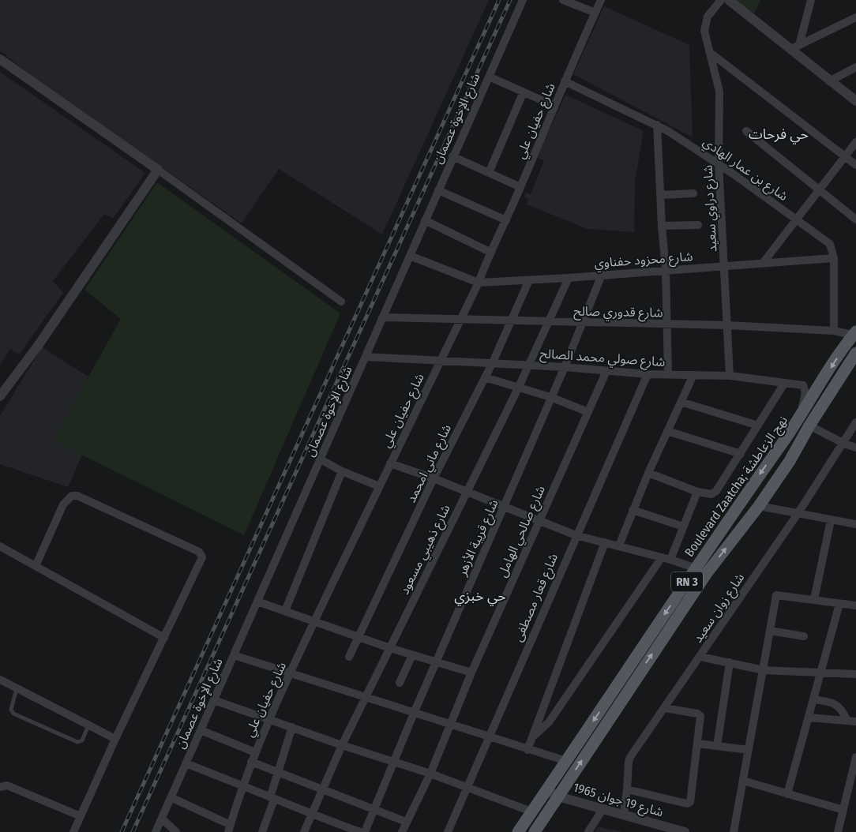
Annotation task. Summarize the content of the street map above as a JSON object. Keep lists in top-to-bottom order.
{
  "streets": {
    "main road": ["Boulevard Zaatcha; نهج الزعاطشة", "RN 3"],
    "street": [
      "شارع الإخوة عصمان",
      "شارع حفيان علي",
      "شارع بن عمار الهادي",
      "شارع دراوي سعيد",
      "شارع محزود حفناوي",
      "شارع قدوري صالح",
      "شارع صولي محمد الصالح",
      "شارع ماني امحمد",
      "شارع صالحي الهامل",
      "شارع قريبة الأزهر",
      "شارع ذهيبي مسعود",
      "شارع قعار مصطفى",
      "شارع زوان سعيد",
      "شارع 19 جوان 1965"
    ]
  },
  "crossings": [
    ["شارع الإخوة عصمان", "شارع قدوري صالح"],
    ["شارع الإخوة عصمان", "شارع صولي محمد الصالح"],
    ["شارع حفيان علي", "شارع بن عمار الهادي"],
    ["شارع حفيان علي", "شارع محزود حفناوي"],
    ["شارع حفيان علي", "شارع قدوري صالح"],
    ["شارع حفيان علي", "شارع صولي محمد الصالح"],
    ["شارع بن عمار الهادي", "شارع دراوي سعيد"],
    ["شارع بن عمار الهادي", "شارع محزود حفناوي"],
    ["شارع بن عمار الهادي", "شارع قدوري صالح"],
    ["شارع دراوي سعيد", "شارع محزود حفناوي"],
    ["شارع دراوي سعيد", "شارع قدوري صالح"],
    ["شارع دراوي سعيد", "شارع صولي محمد الصالح"],
    ["شارع محزود حفناوي", "شارع ماني امحمد"],
    ["شارع محزود حفناوي", "شارع قريبة الأزهر"],
    ["شارع محزود حفناوي", "شارع ذهيبي مسعود"],
    ["شارع قدوري صالح", "شارع ماني امحمد"],
    ["شارع قدوري صالح", "Boulevard Zaatcha; نهج الزعاطشة"],
    ["شارع قدوري صالح", "شارع قريبة الأزهر"],
    ["شارع قدوري صالح", "شارع ذهيبي مسعود"],
    ["شارع صولي محمد الصالح", "شارع ماني امحمد"],
    ["شارع صولي محمد الصالح", "Boulevard Zaatcha; نهج الزعاطشة"],
    ["شارع صولي محمد الصالح", "شارع صالحي الهامل"],
    ["شارع صولي محمد الصالح", "شارع قريبة الأزهر"],
    ["شارع صولي محمد الصالح", "شارع ذهيبي مسعود"],
    ["شارع صولي محمد الصالح", "شارع قعار مصطفى"],
    ["Boulevard Zaatcha; نهج الزعاطشة", "شارع 19 جوان 1965"],
    ["شارع زوان سعيد", "شارع 19 جوان 1965"]
  ],
  "districts": ["حي فرحات", "حي خبزي"]
}
